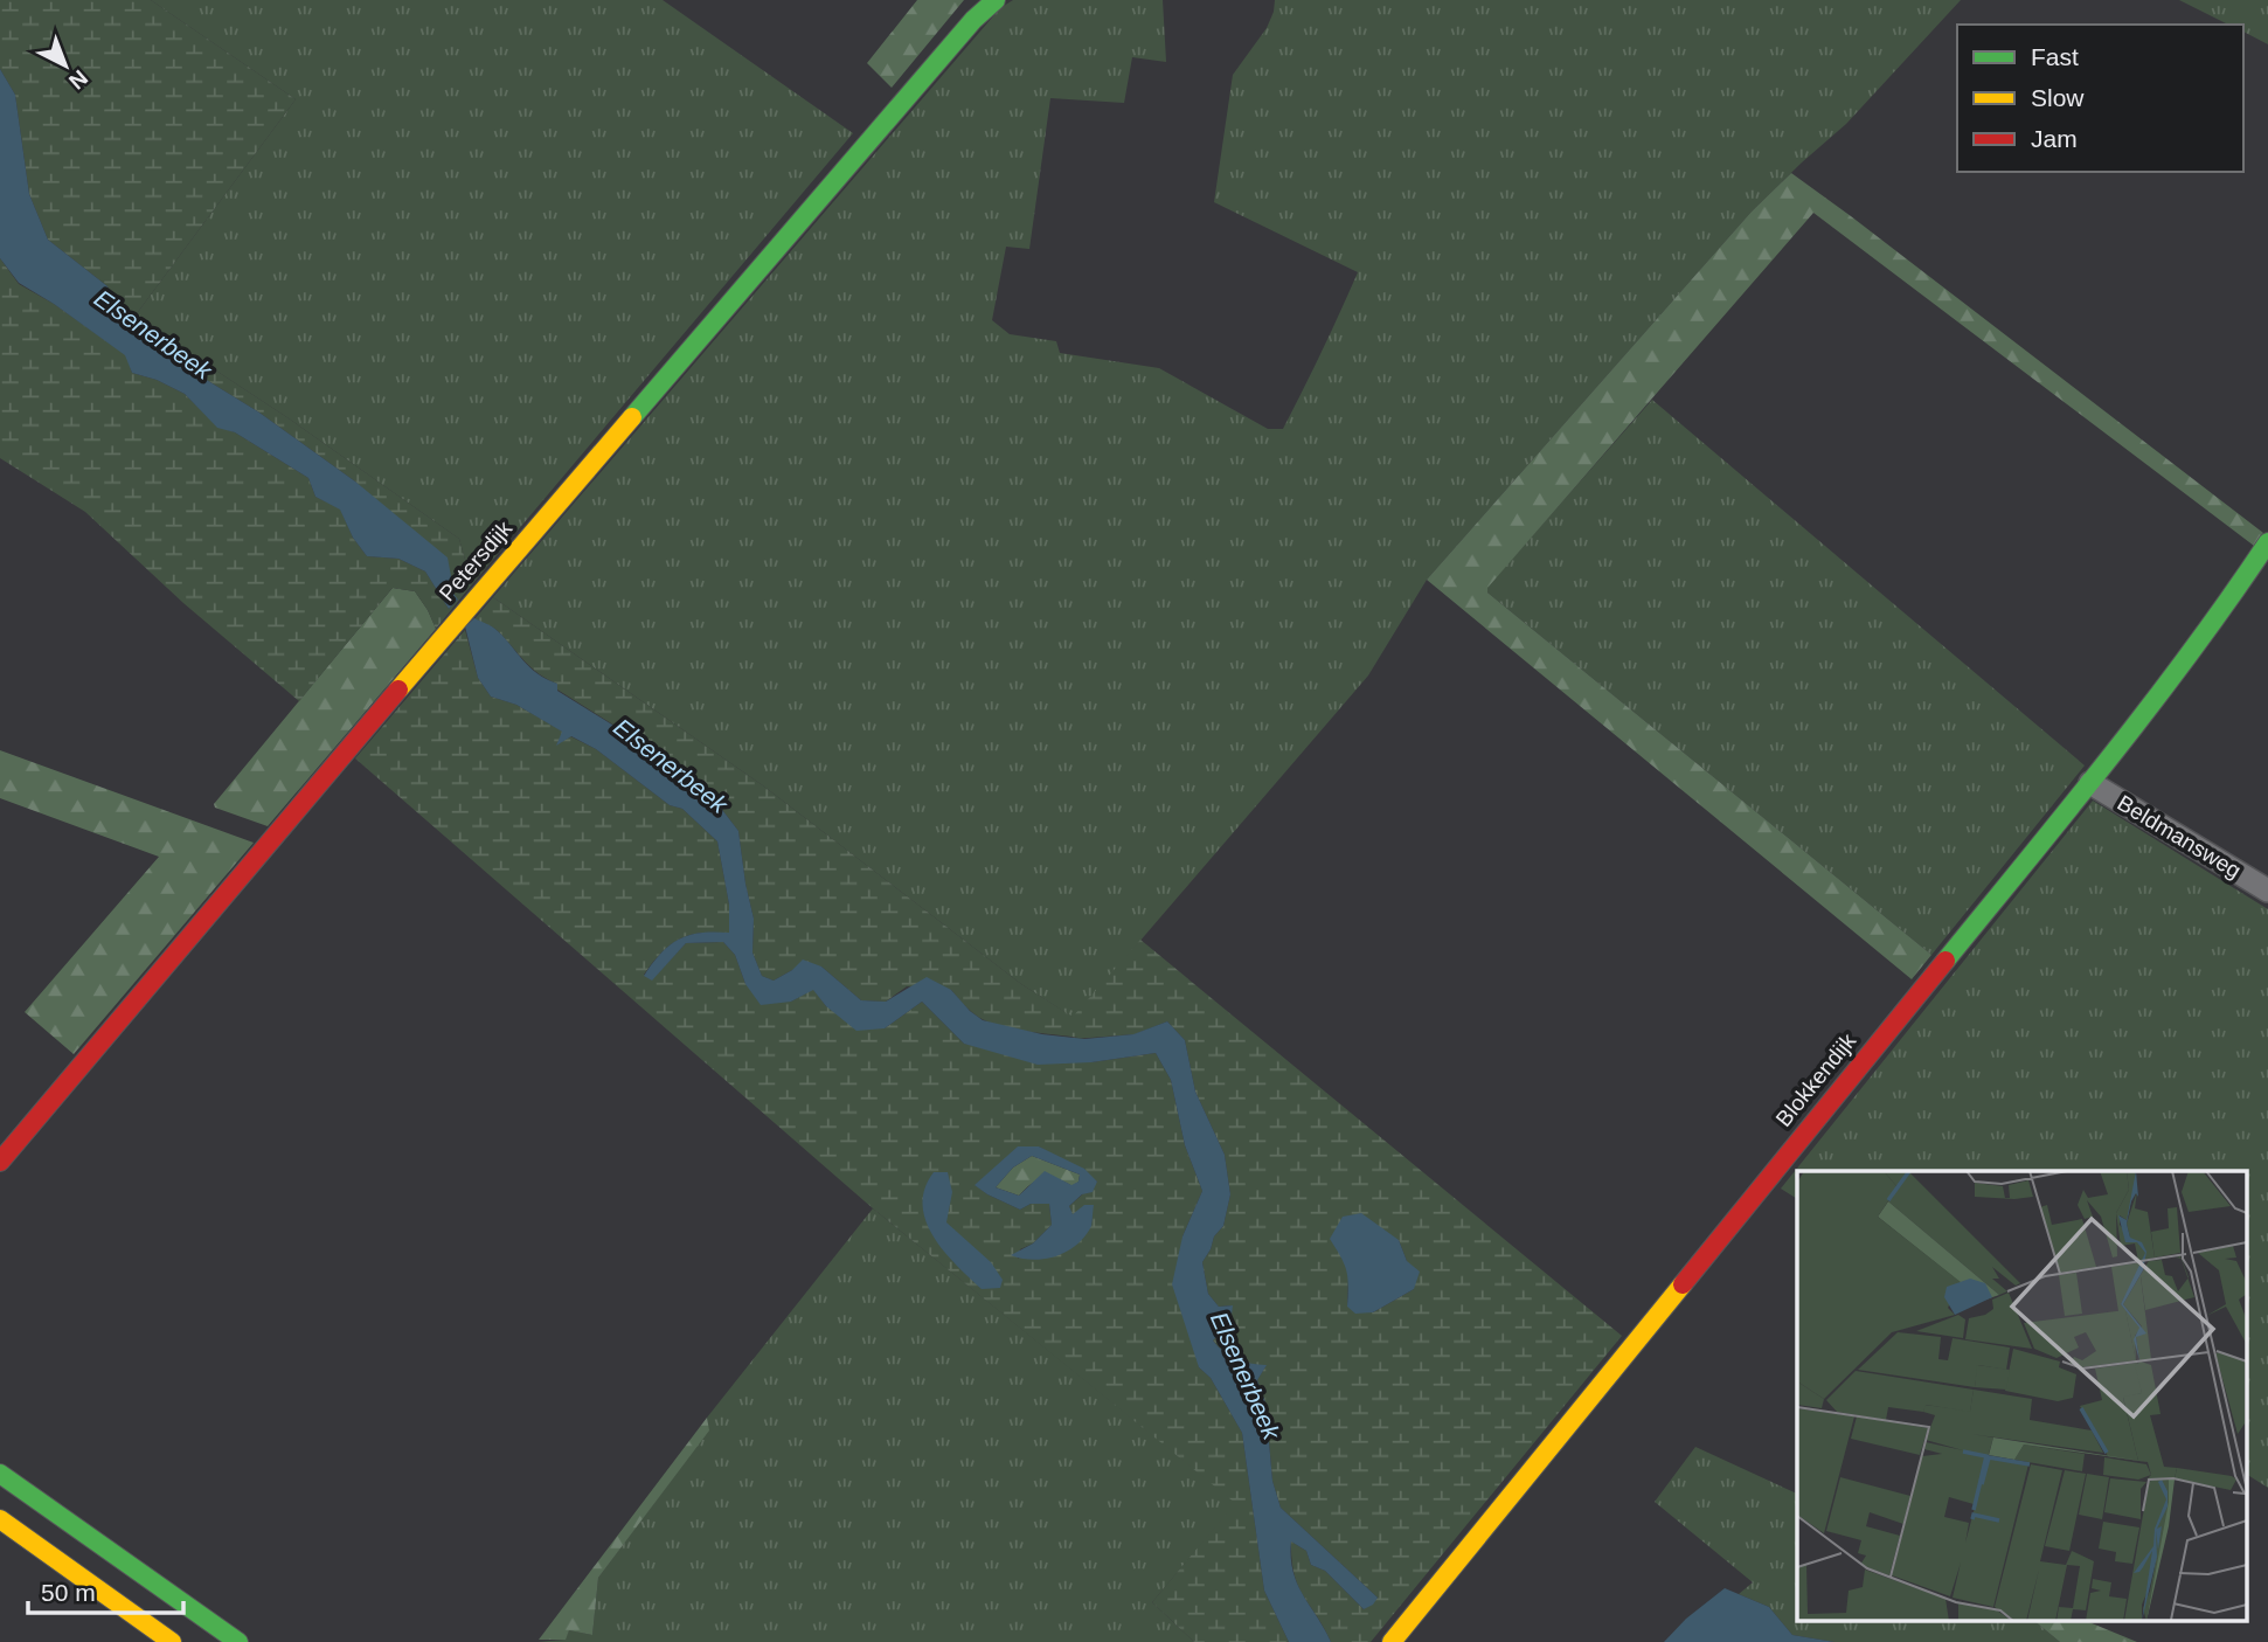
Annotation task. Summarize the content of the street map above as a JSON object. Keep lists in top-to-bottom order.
{
  "streets": {
    "street": ["Petersdijk", "Beldmansweg", "Blokkendijk"]
  },
  "crossings": [
    ["Beldmansweg", "Blokkendijk"]
  ],
  "water": ["Elsenerbeek"],
  "legend": ["Fast", "Slow", "Jam"],
  "scale_bar": "50 m",
  "north": "bottom right"
}
